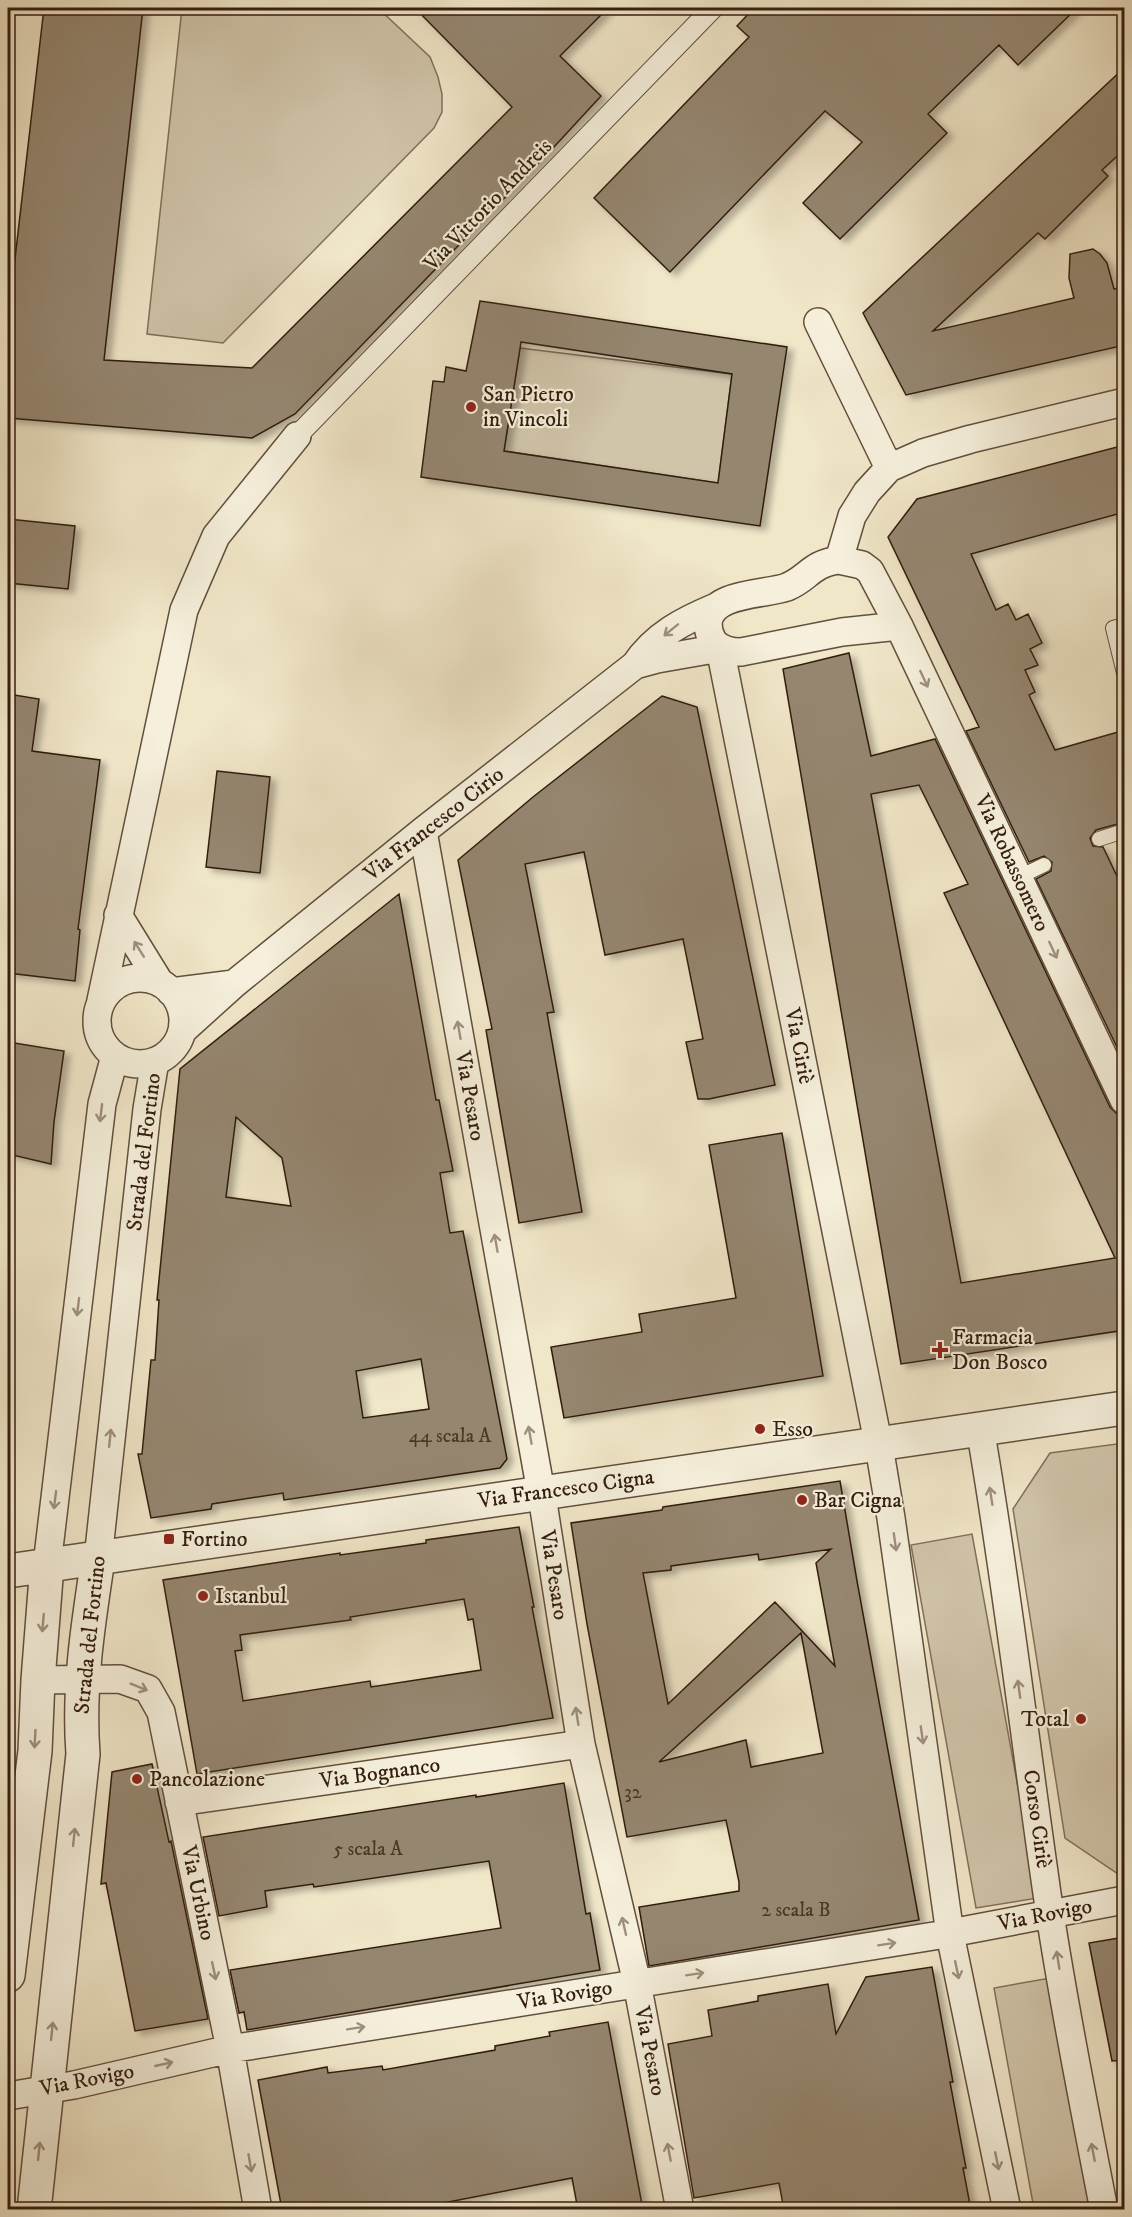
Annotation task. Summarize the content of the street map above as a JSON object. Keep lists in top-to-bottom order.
{
  "streets": {
    "street": [
      "Via Vittorio Andreis",
      "Via Francesco Cirio",
      "Via Robassomero",
      "Via Ciriè",
      "Via Pesaro",
      "Strada del Fortino",
      "Via Francesco Cigna",
      "Via Bognanco",
      "Corso Ciriè",
      "Via Urbino",
      "Via Rovigo"
    ]
  },
  "crossings": [
    ["Via Francesco Cirio", "Via Robassomero"],
    ["Via Francesco Cirio", "Via Ciriè"],
    ["Via Francesco Cirio", "Via Pesaro"],
    ["Via Francesco Cirio", "Strada del Fortino"],
    ["Via Ciriè", "Via Francesco Cigna"],
    ["Via Pesaro", "Via Francesco Cigna"],
    ["Via Pesaro", "Via Bognanco"],
    ["Via Pesaro", "Via Rovigo"],
    ["Strada del Fortino", "Via Francesco Cigna"],
    ["Strada del Fortino", "Via Urbino"],
    ["Strada del Fortino", "Via Rovigo"],
    ["Via Francesco Cigna", "Corso Ciriè"],
    ["Via Bognanco", "Via Urbino"],
    ["Corso Ciriè", "Via Rovigo"],
    ["Via Urbino", "Via Rovigo"]
  ],
  "one_way": [
    "Via Robassomero",
    "Via Pesaro",
    "Via Urbino",
    "Via Rovigo"
  ],
  "places": {
    "other": [
      "San Pietro in Vincoli",
      "Esso",
      "Bar Cigna",
      "Istanbul",
      "Total",
      "Pancolazione"
    ],
    "health": ["Farmacia Don Bosco"],
    "transit": ["Fortino"]
  },
  "house_numbers": [
    "44 scala A",
    "32",
    "5 scala A",
    "2 scala B"
  ]
}
